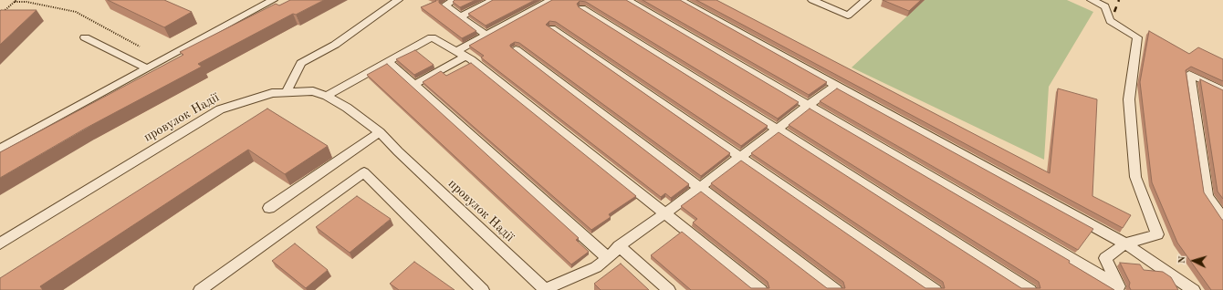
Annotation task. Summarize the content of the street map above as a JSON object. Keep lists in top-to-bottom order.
{
  "streets": {
    "lane": ["провулок Надії"]
  },
  "north": "left"
}
